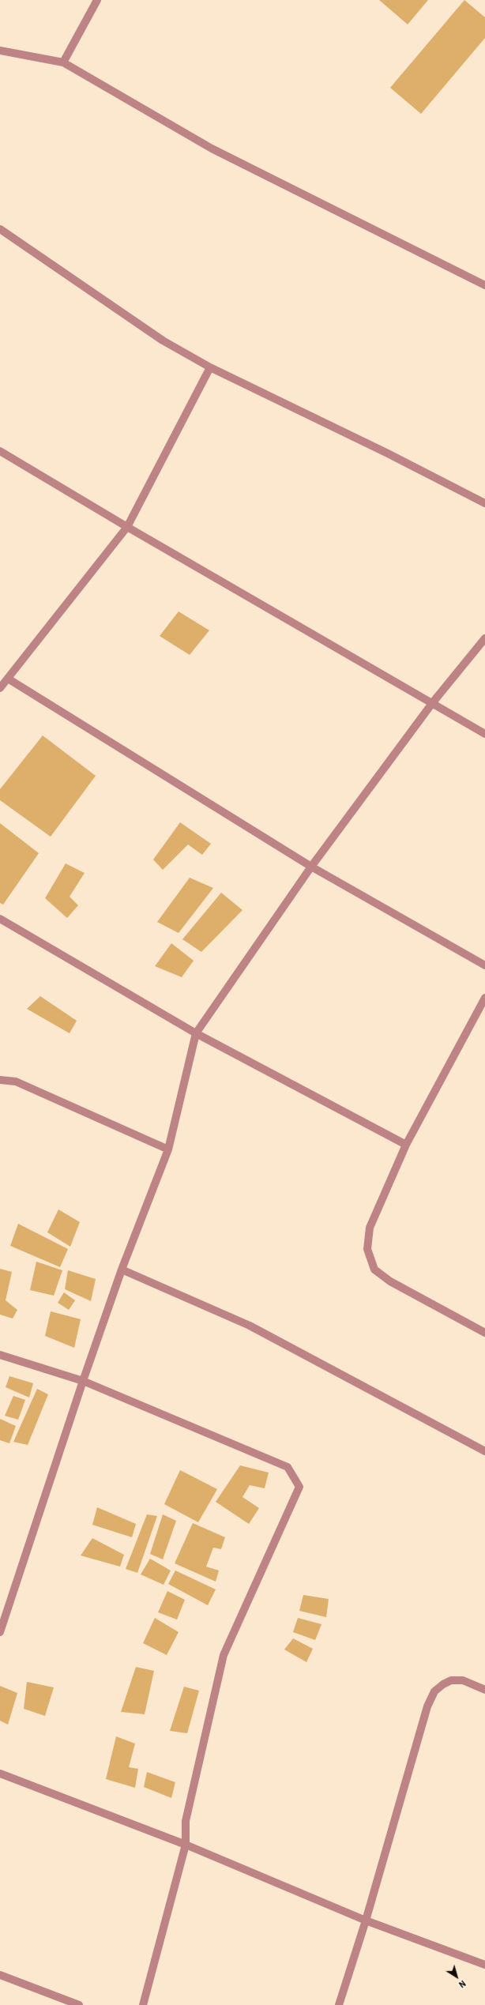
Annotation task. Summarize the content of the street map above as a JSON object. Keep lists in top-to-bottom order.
{
  "north": "bottom right"
}
